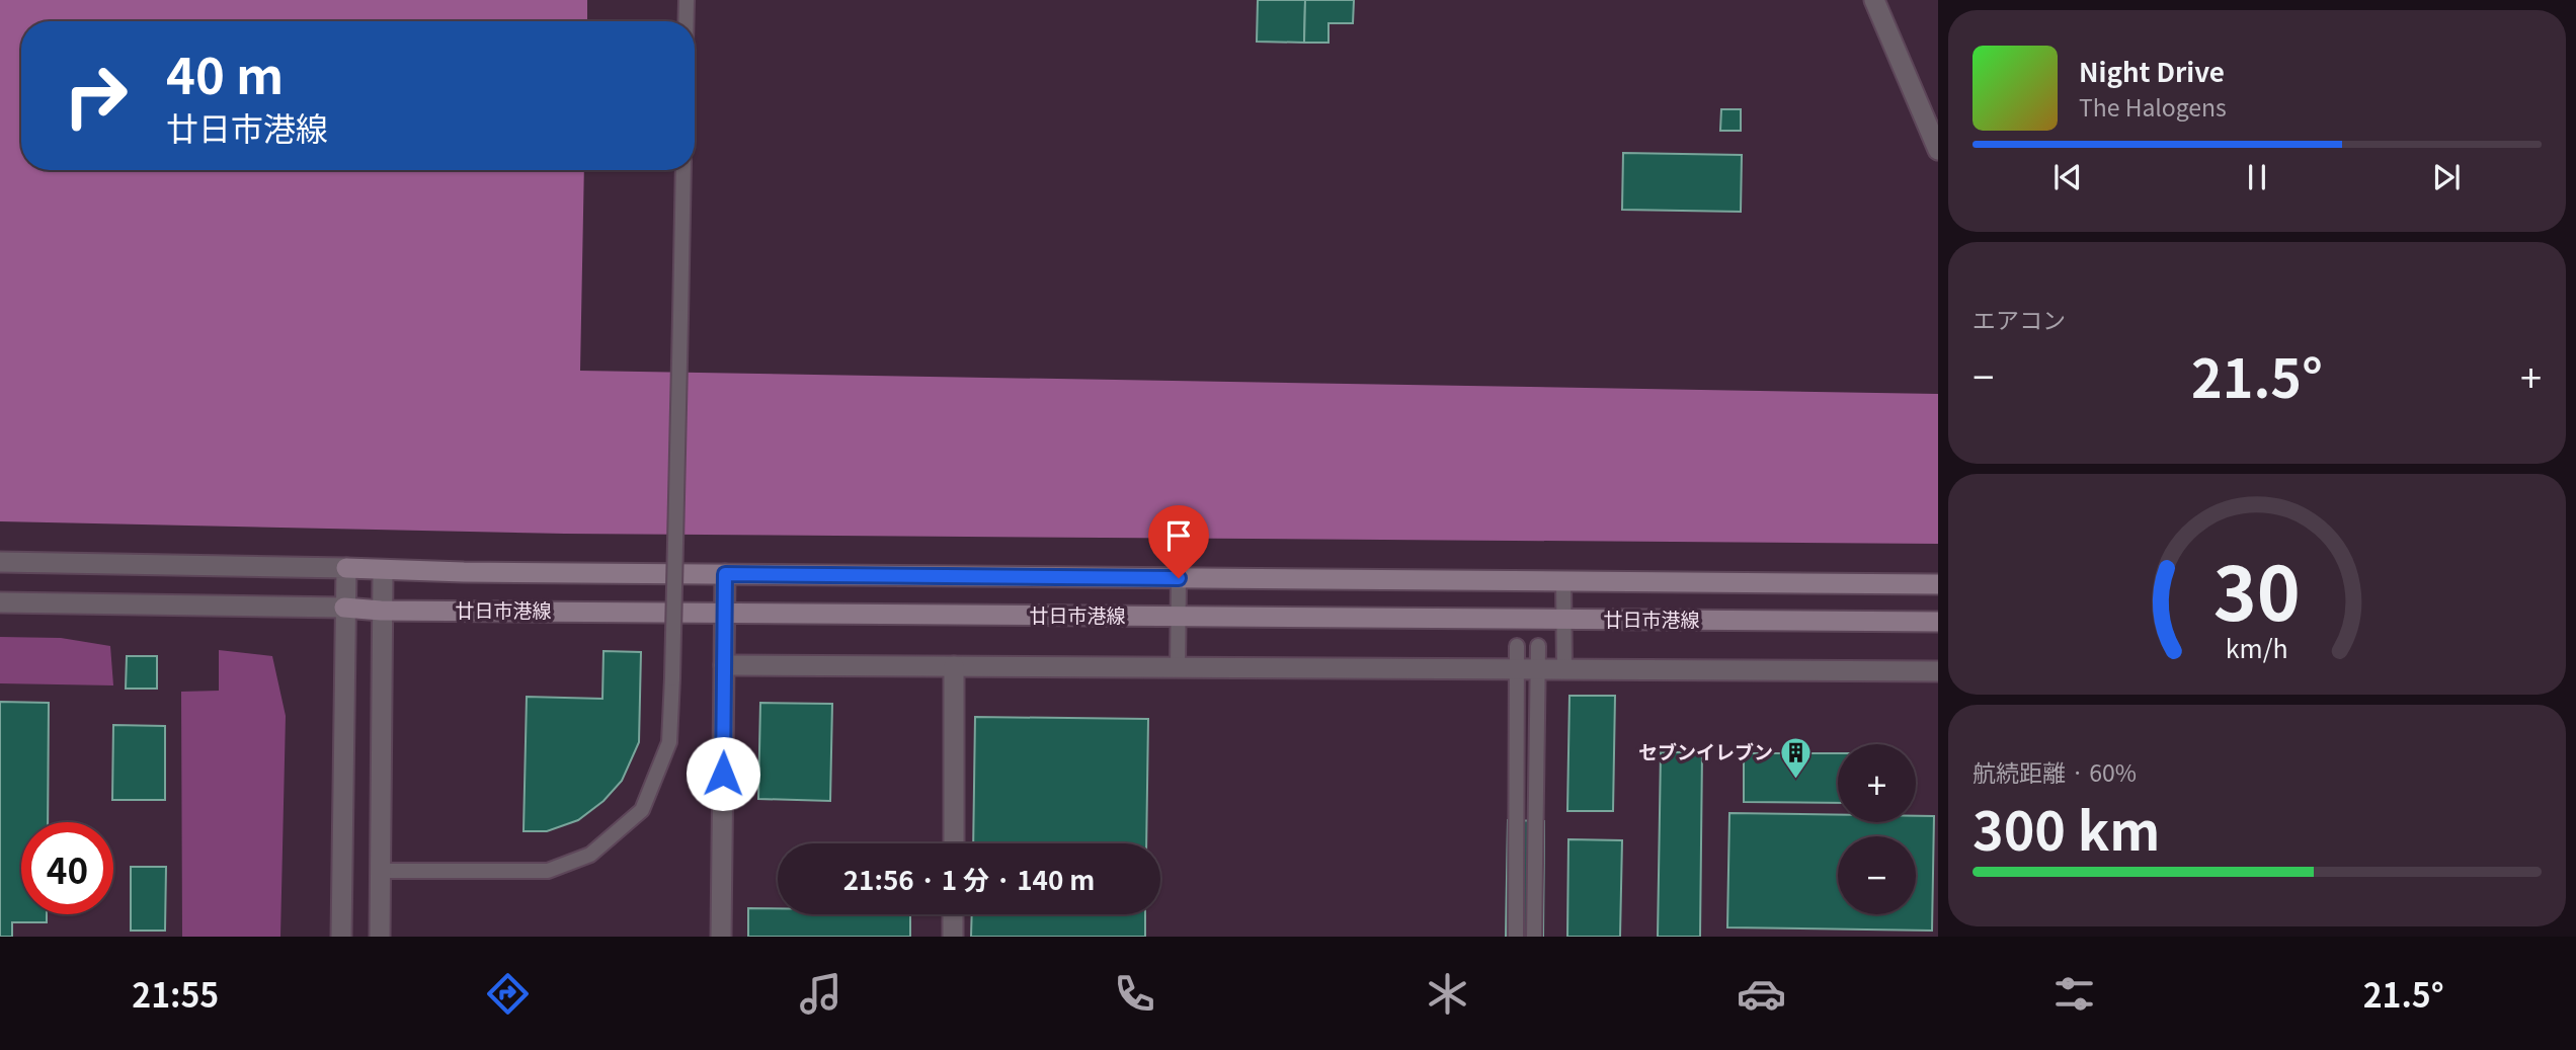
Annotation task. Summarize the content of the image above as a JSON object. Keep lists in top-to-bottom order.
{
  "streets": {
    "main road": ["廿日市港線"]
  },
  "places": {
    "building": ["セブンイレブン"]
  },
  "page": {
    "turn": ["40 m", "廿日市港線"],
    "song": ["Night Drive", "The Halogens"],
    "tile": [
      "エアコン",
      ["航続距離 · 60%", "300 km"]
    ],
    "heat": ["−", "21.5°", "+"],
    "map_buttons": ["+", "−"],
    "limit": "40",
    "trip": "21:56 · 1 分 · 140 m",
    "tabs": ["21:55", "21.5°"],
    "gauge": ["30", "km/h"]
  }
}
